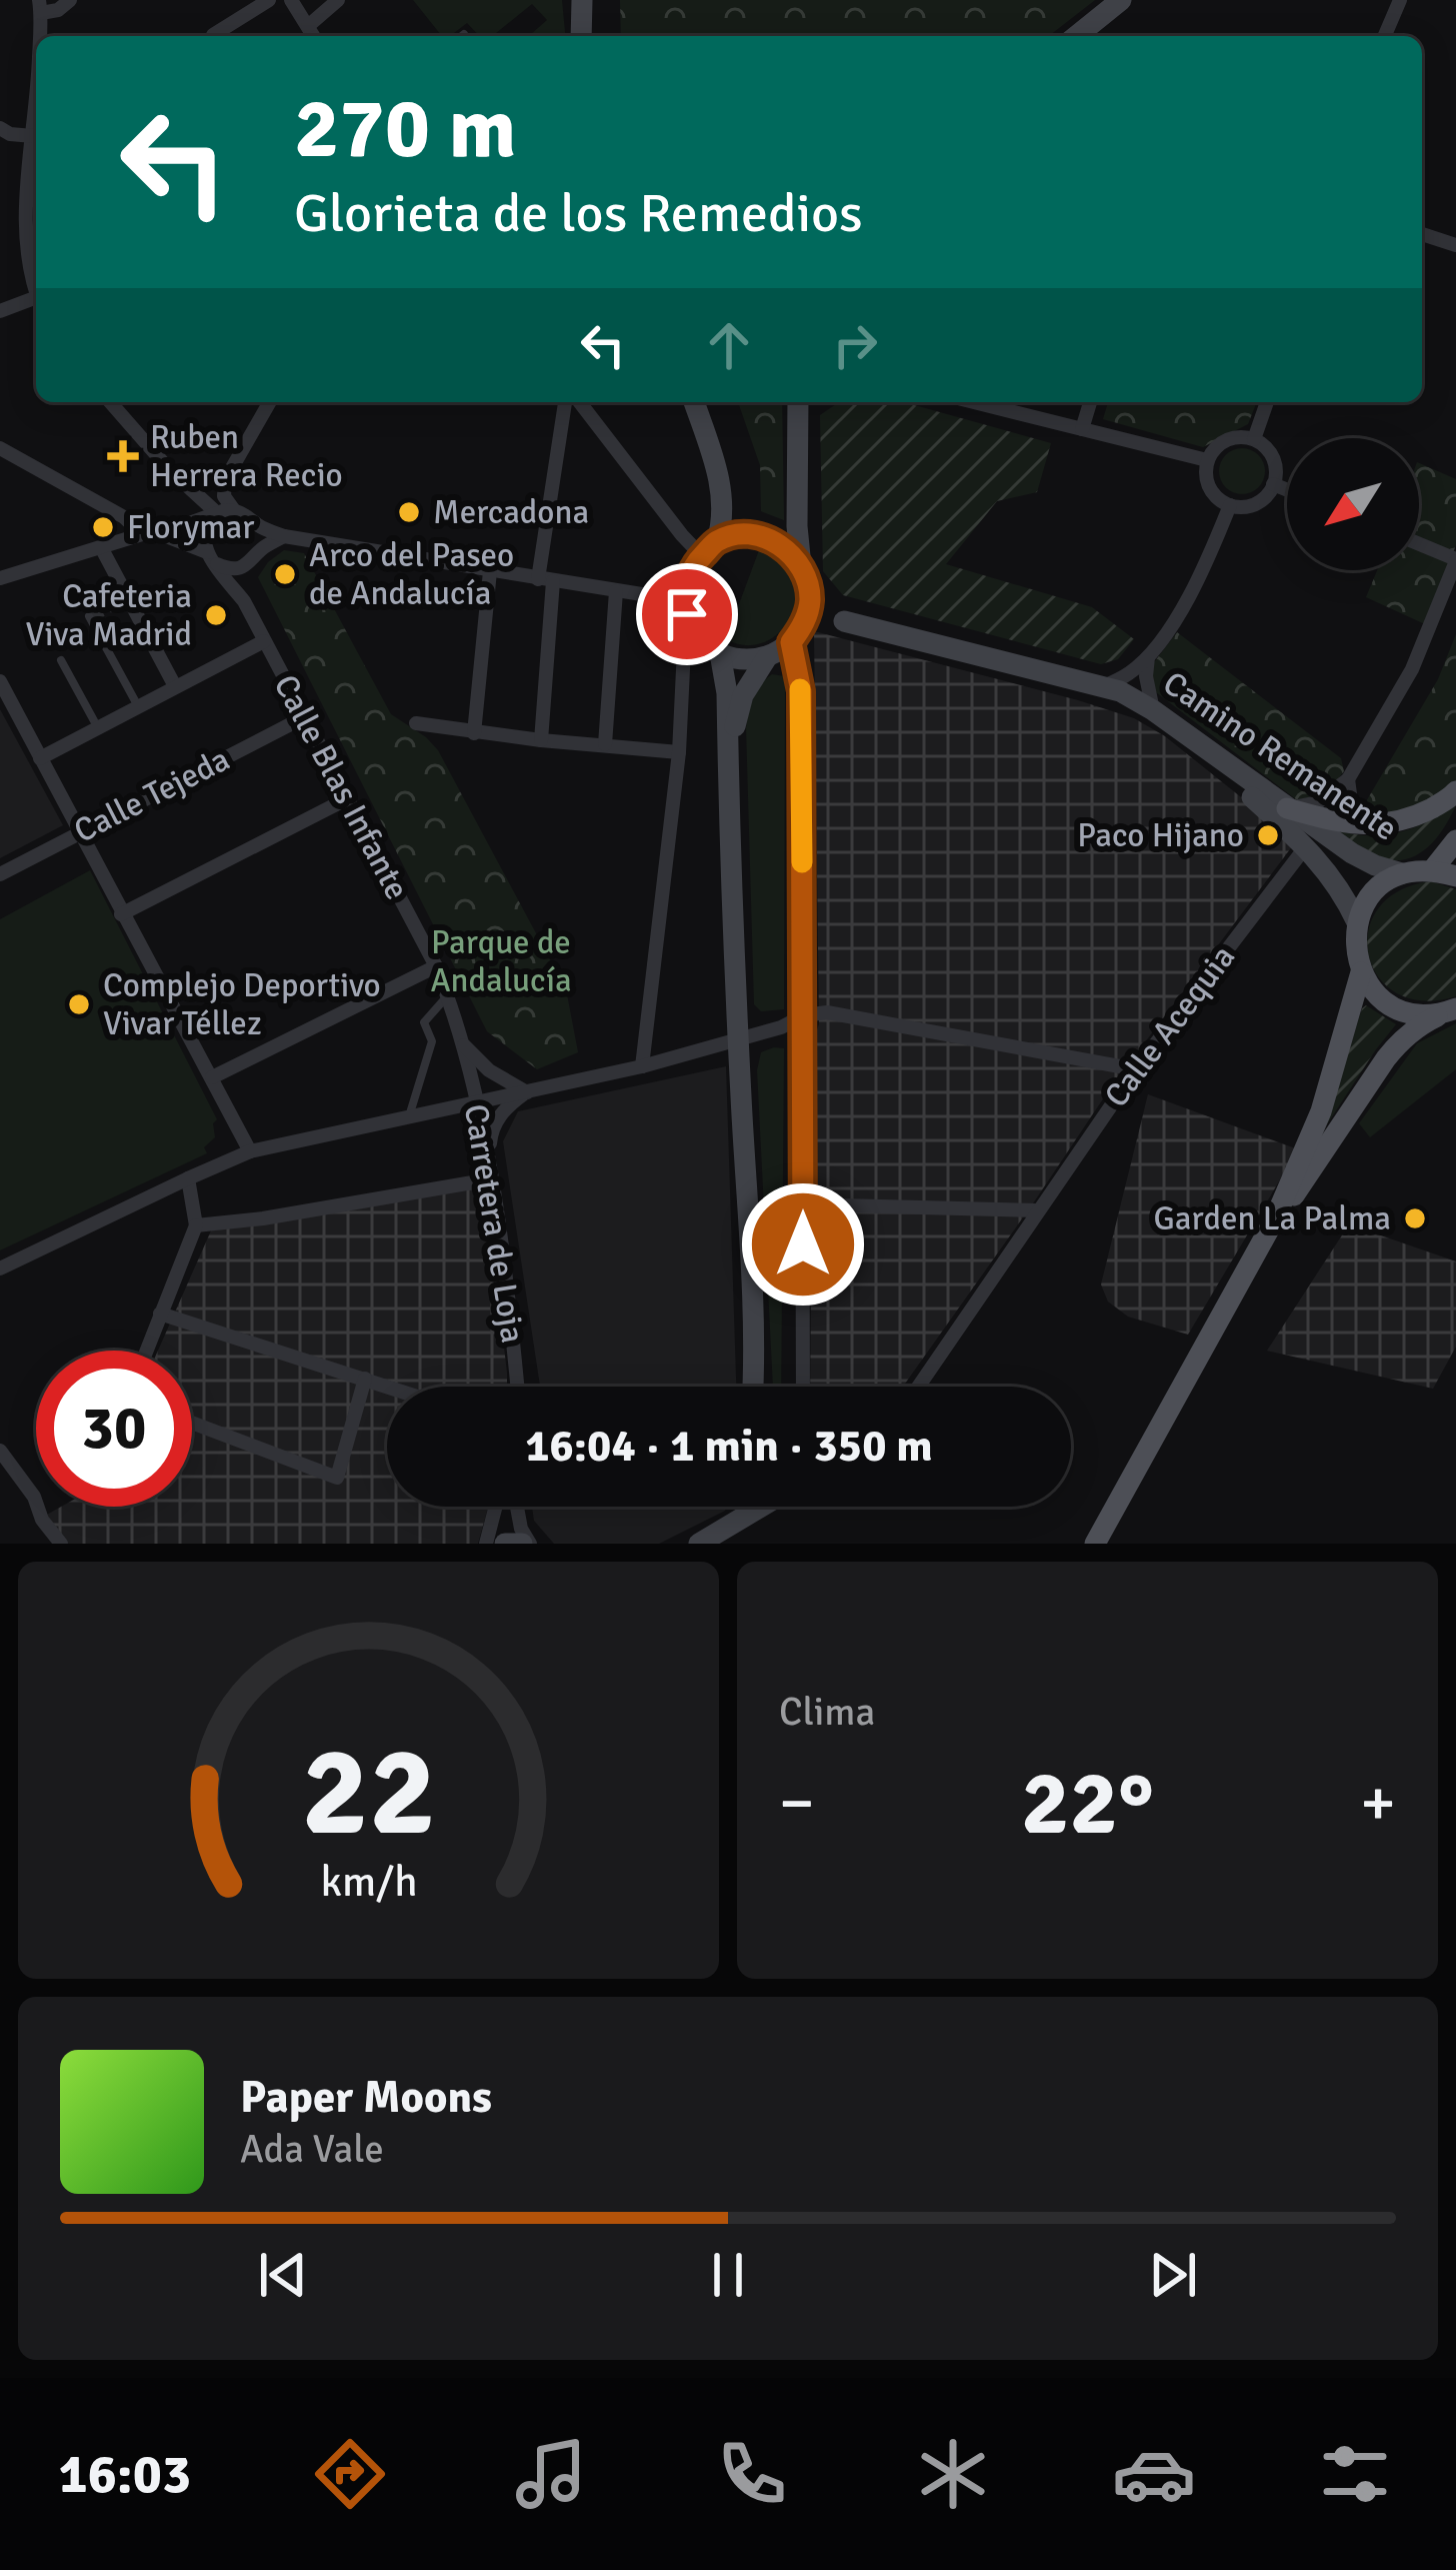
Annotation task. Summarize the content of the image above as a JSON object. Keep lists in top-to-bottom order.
{
  "streets": {
    "street": [
      "Camino Remanente",
      "Calle Blas Infante",
      "Calle Tejeda",
      "Calle Acequia",
      "Carretera de Loja"
    ]
  },
  "crossings": [
    ["Calle Blas Infante", "Calle Tejeda"],
    ["Calle Blas Infante", "Carretera de Loja"]
  ],
  "parks": ["Parque de Andalucía"],
  "places": {
    "health": ["Ruben Herrera Recio"],
    "other": [
      "Mercadona",
      "Florymar",
      "Arco del Paseo de Andalucía",
      "Cafeteria Viva Madrid",
      "Paco Hijano",
      "Complejo Deportivo Vivar Téllez",
      "Garden La Palma"
    ]
  },
  "north": "bottom left",
  "page": {
    "turn": ["270 m", "Glorieta de los Remedios"],
    "limit": "30",
    "trip": "16:04 · 1 min · 350 m",
    "tile": "Clima",
    "heat": ["−", "22°", "+"],
    "song": ["Paper Moons", "Ada Vale"],
    "tabs": "16:03",
    "gauge": ["22", "km/h"]
  }
}
